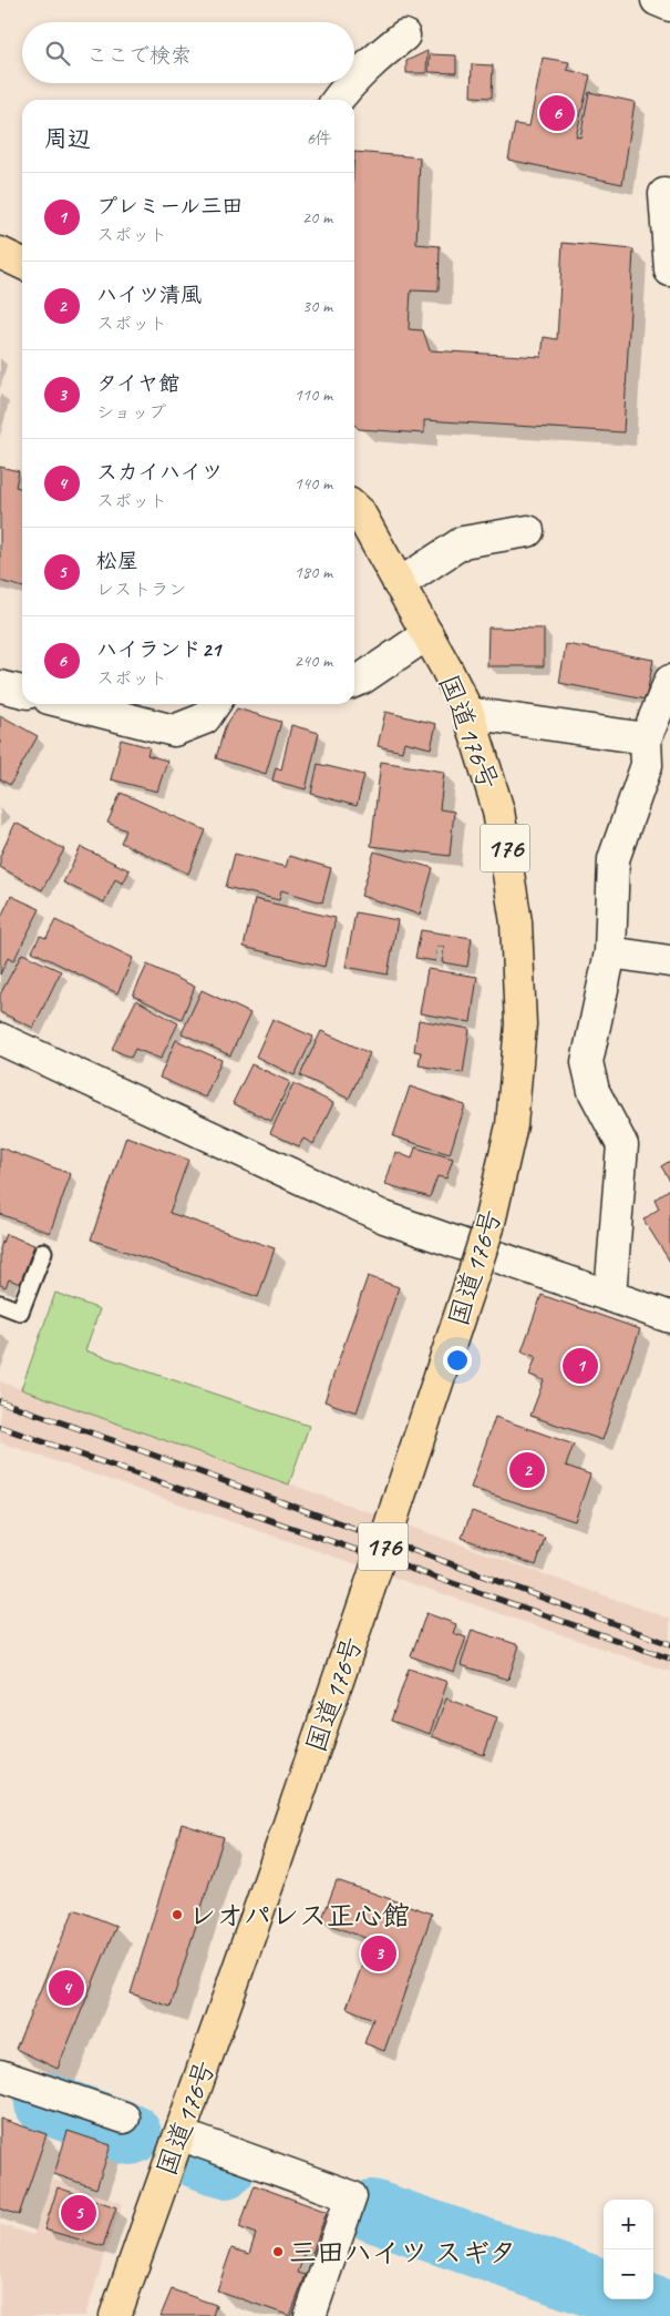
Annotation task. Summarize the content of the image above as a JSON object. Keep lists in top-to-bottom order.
{
  "streets": {
    "highway": ["国道176号", "176"]
  },
  "places": ["レオパレス正心館", "三田ハイツ スギタ"],
  "page": {
    "search": "ここで検索",
    "pins": [
      "6",
      "1",
      "2",
      "3",
      "4",
      "5"
    ],
    "heading": ["周辺", "6件"],
    "list": [
      {
        "mark": "1",
        "name": "プレミール三田",
        "note": "スポット",
        "value": "20 m"
      },
      {
        "mark": "2",
        "name": "ハイツ清風",
        "note": "スポット",
        "value": "30 m"
      },
      {
        "mark": "3",
        "name": "タイヤ館",
        "note": "ショップ",
        "value": "110 m"
      },
      {
        "mark": "4",
        "name": "スカイハイツ",
        "note": "スポット",
        "value": "140 m"
      },
      {
        "mark": "5",
        "name": "松屋",
        "note": "レストラン",
        "value": "180 m"
      },
      {
        "mark": "6",
        "name": "ハイランド21",
        "note": "スポット",
        "value": "240 m"
      }
    ],
    "map_buttons": ["+", "−"]
  }
}
